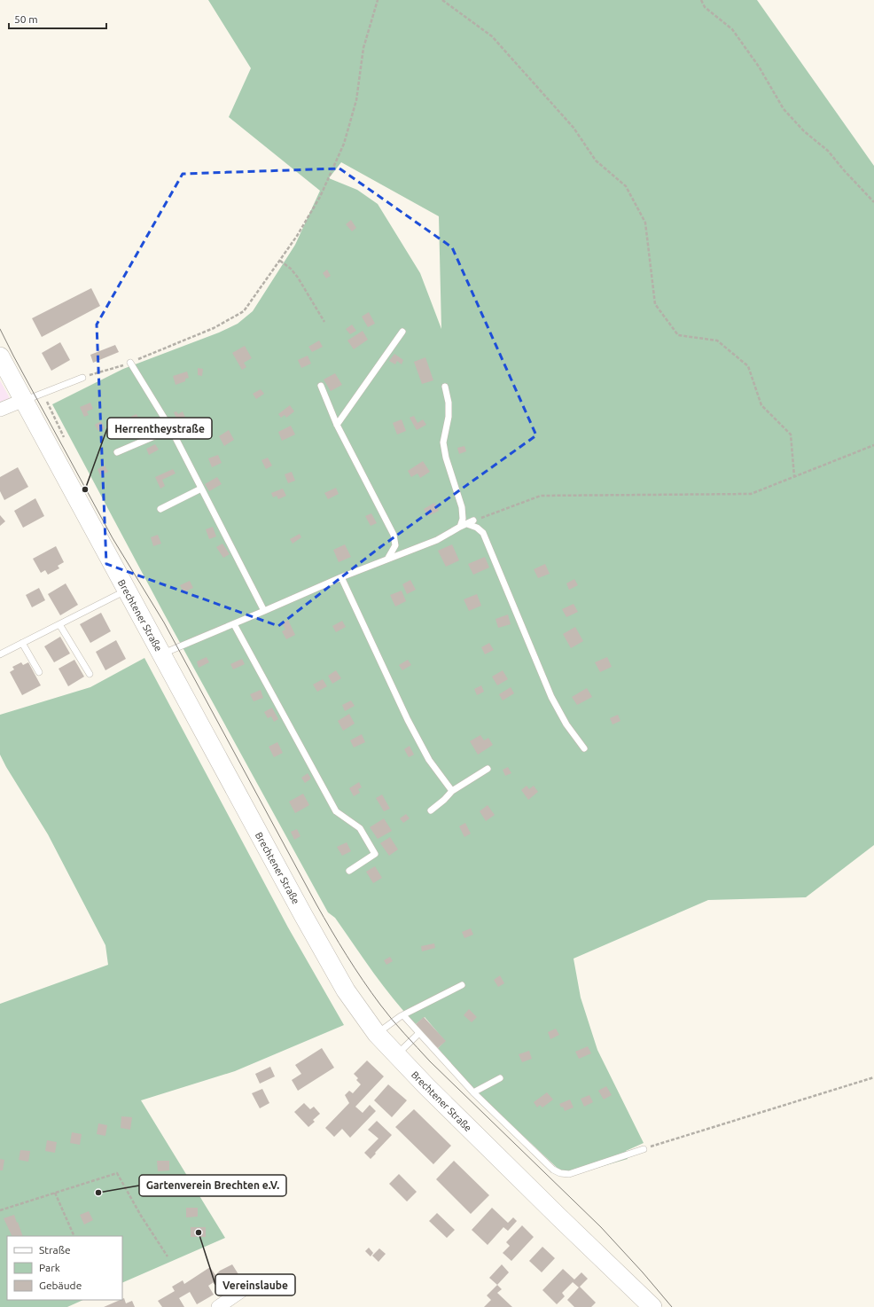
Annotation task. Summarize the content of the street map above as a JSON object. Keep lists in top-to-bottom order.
{
  "streets": {
    "main road": ["Brechtener Straße"]
  },
  "places": ["Herrentheystraße", "Gartenverein Brechten e.V.", "Vereinslaube"],
  "legend": ["Straße", "Park", "Gebäude"],
  "scale_bar": "50 m"
}
